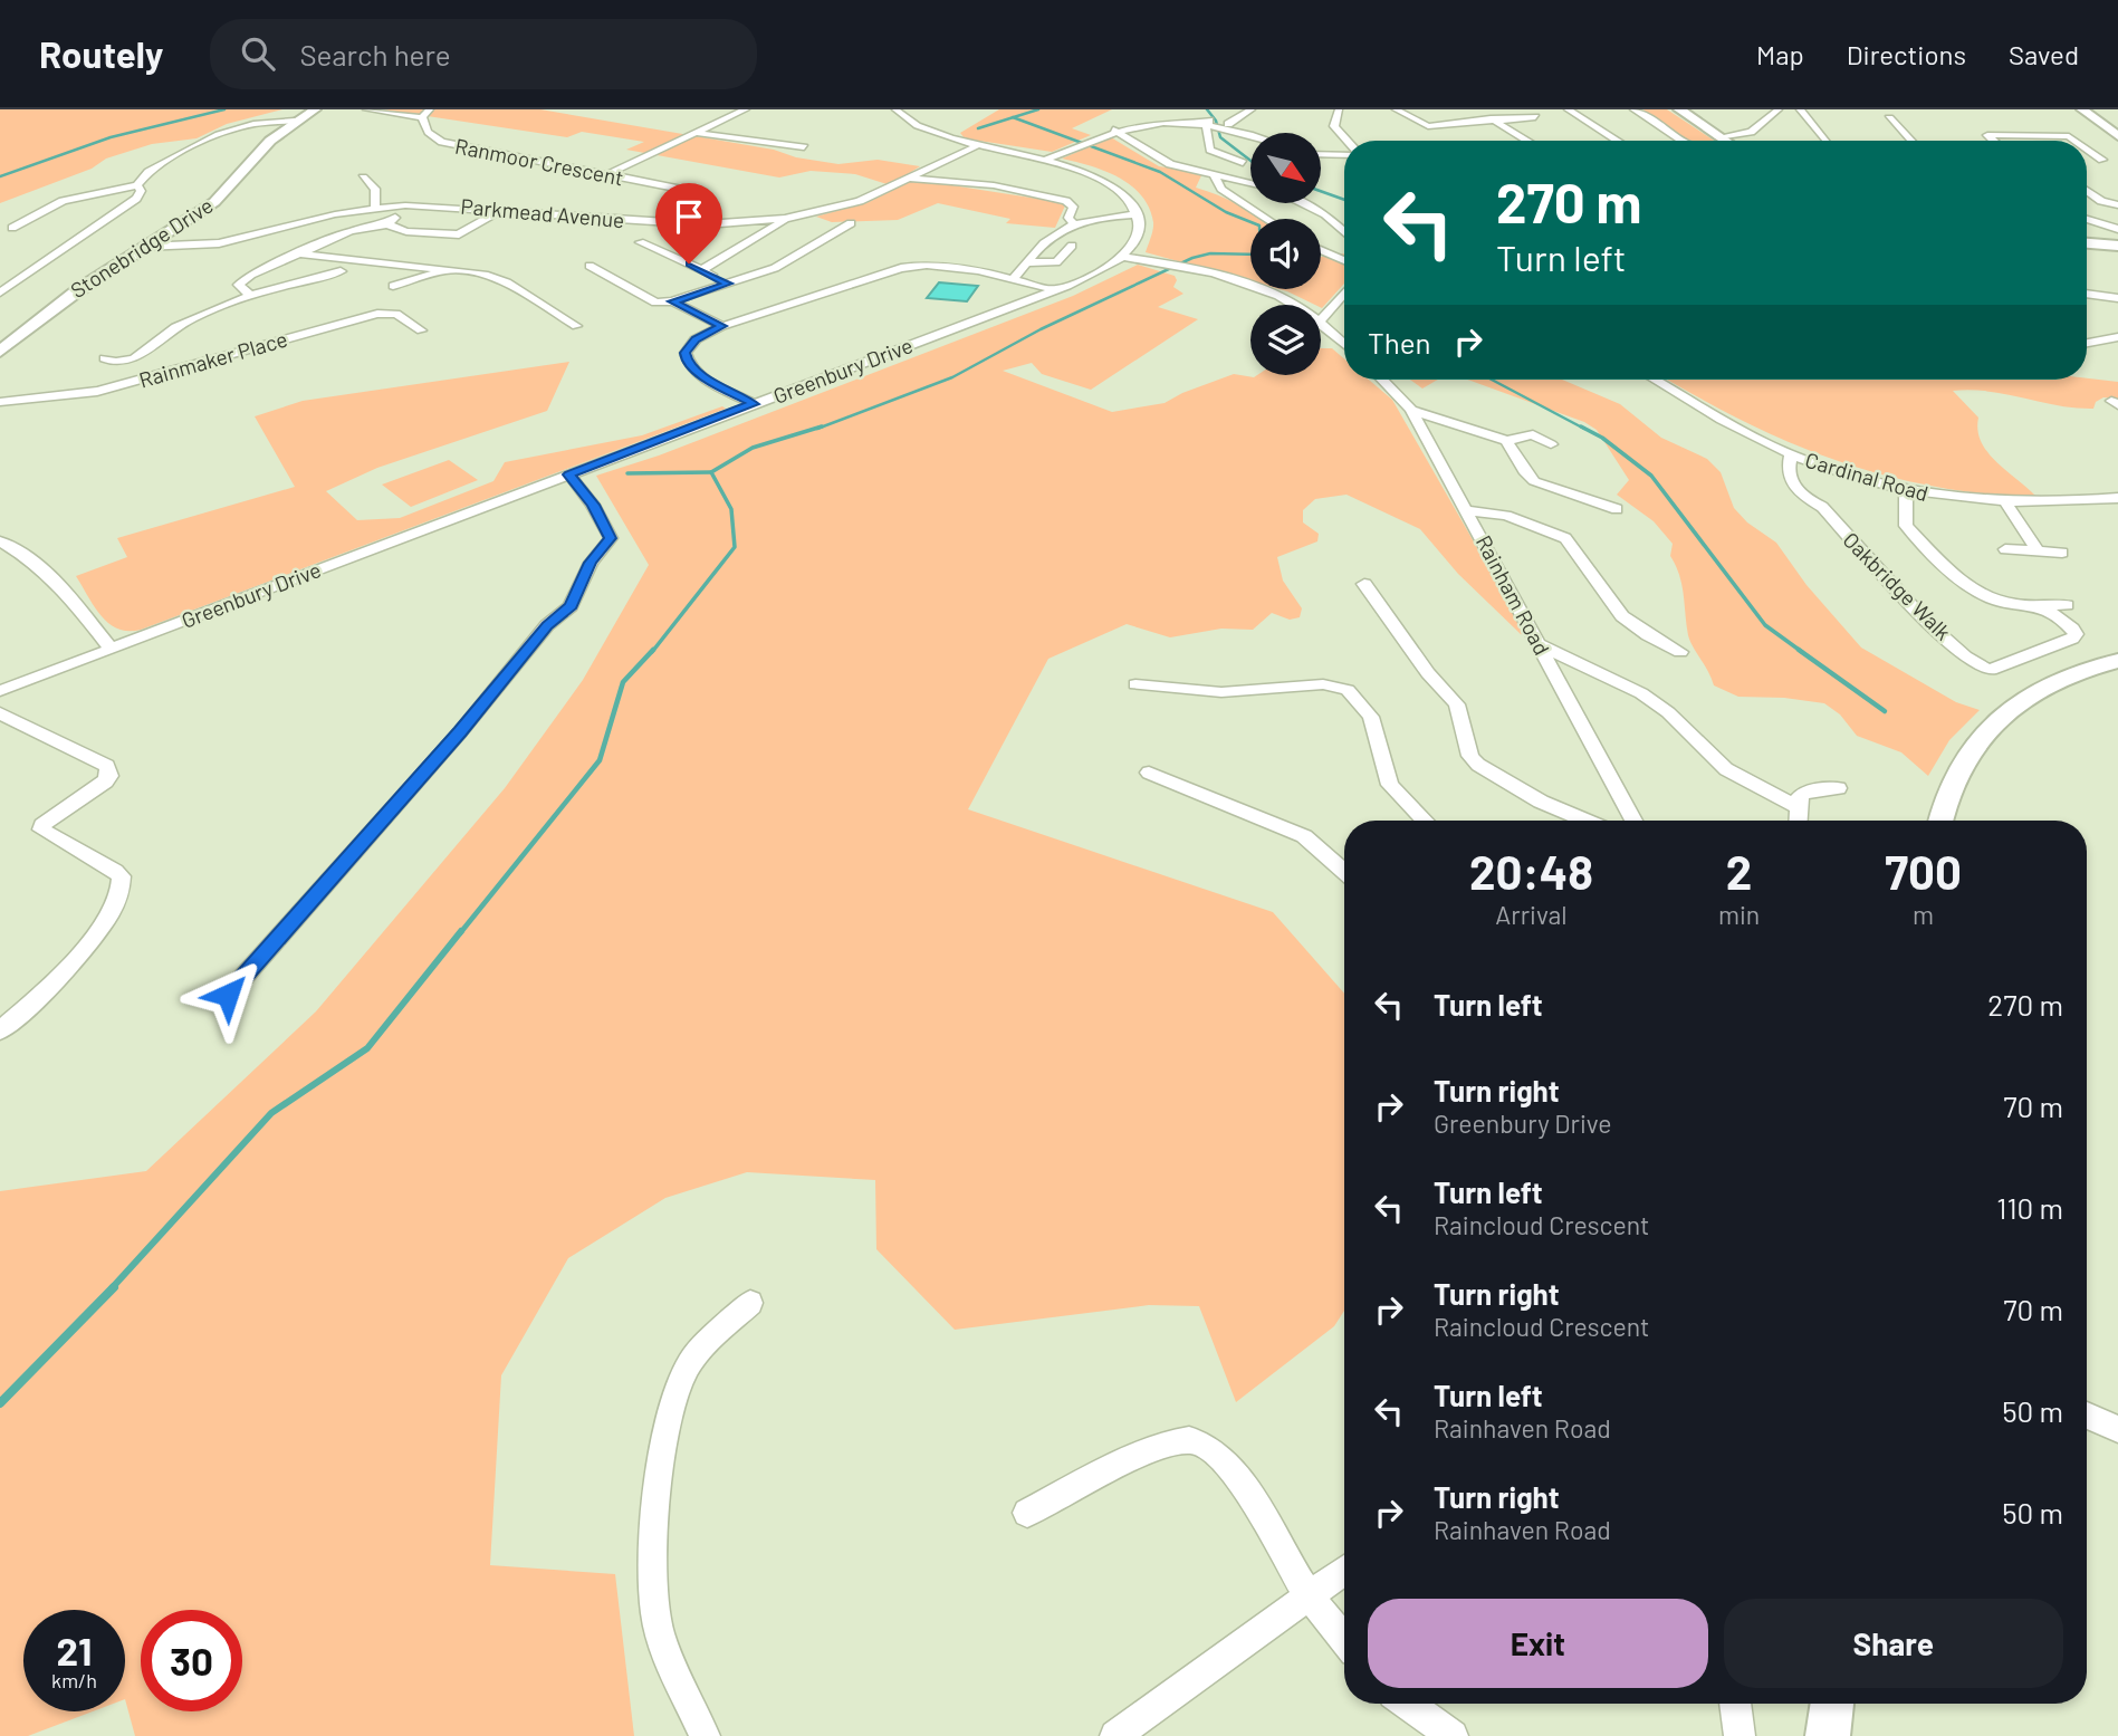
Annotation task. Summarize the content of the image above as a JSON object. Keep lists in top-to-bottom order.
{
  "streets": {
    "street": [
      "Ranmoor Crescent",
      "Parkmead Avenue",
      "Stonebridge Drive",
      "Rainmaker Place",
      "Greenbury Drive",
      "Cardinal Road",
      "Oakbridge Walk",
      "Rainham Road"
    ]
  },
  "crossings": [
    ["Ranmoor Crescent", "Parkmead Avenue"],
    ["Parkmead Avenue", "Stonebridge Drive"],
    ["Cardinal Road", "Oakbridge Walk"]
  ],
  "north": "bottom right",
  "page": {
    "header": "Routely",
    "search": "Search here",
    "nav": ["Map", "Directions", "Saved"],
    "turn": ["270 m", "Turn left"],
    "then": "Then",
    "eta": [
      "20:48",
      "Arrival",
      "2",
      "min",
      "700",
      "m"
    ],
    "list": [
      {
        "name": "Turn left",
        "value": "270 m"
      },
      {
        "name": "Turn right",
        "note": "Greenbury Drive",
        "value": "70 m"
      },
      {
        "name": "Turn left",
        "note": "Raincloud Crescent",
        "value": "110 m"
      },
      {
        "name": "Turn right",
        "note": "Raincloud Crescent",
        "value": "70 m"
      },
      {
        "name": "Turn left",
        "note": "Rainhaven Road",
        "value": "50 m"
      },
      {
        "name": "Turn right",
        "note": "Rainhaven Road",
        "value": "50 m"
      }
    ],
    "buttons": ["Exit", "Share"],
    "speed": "21 km/h",
    "limit": "30"
  }
}
